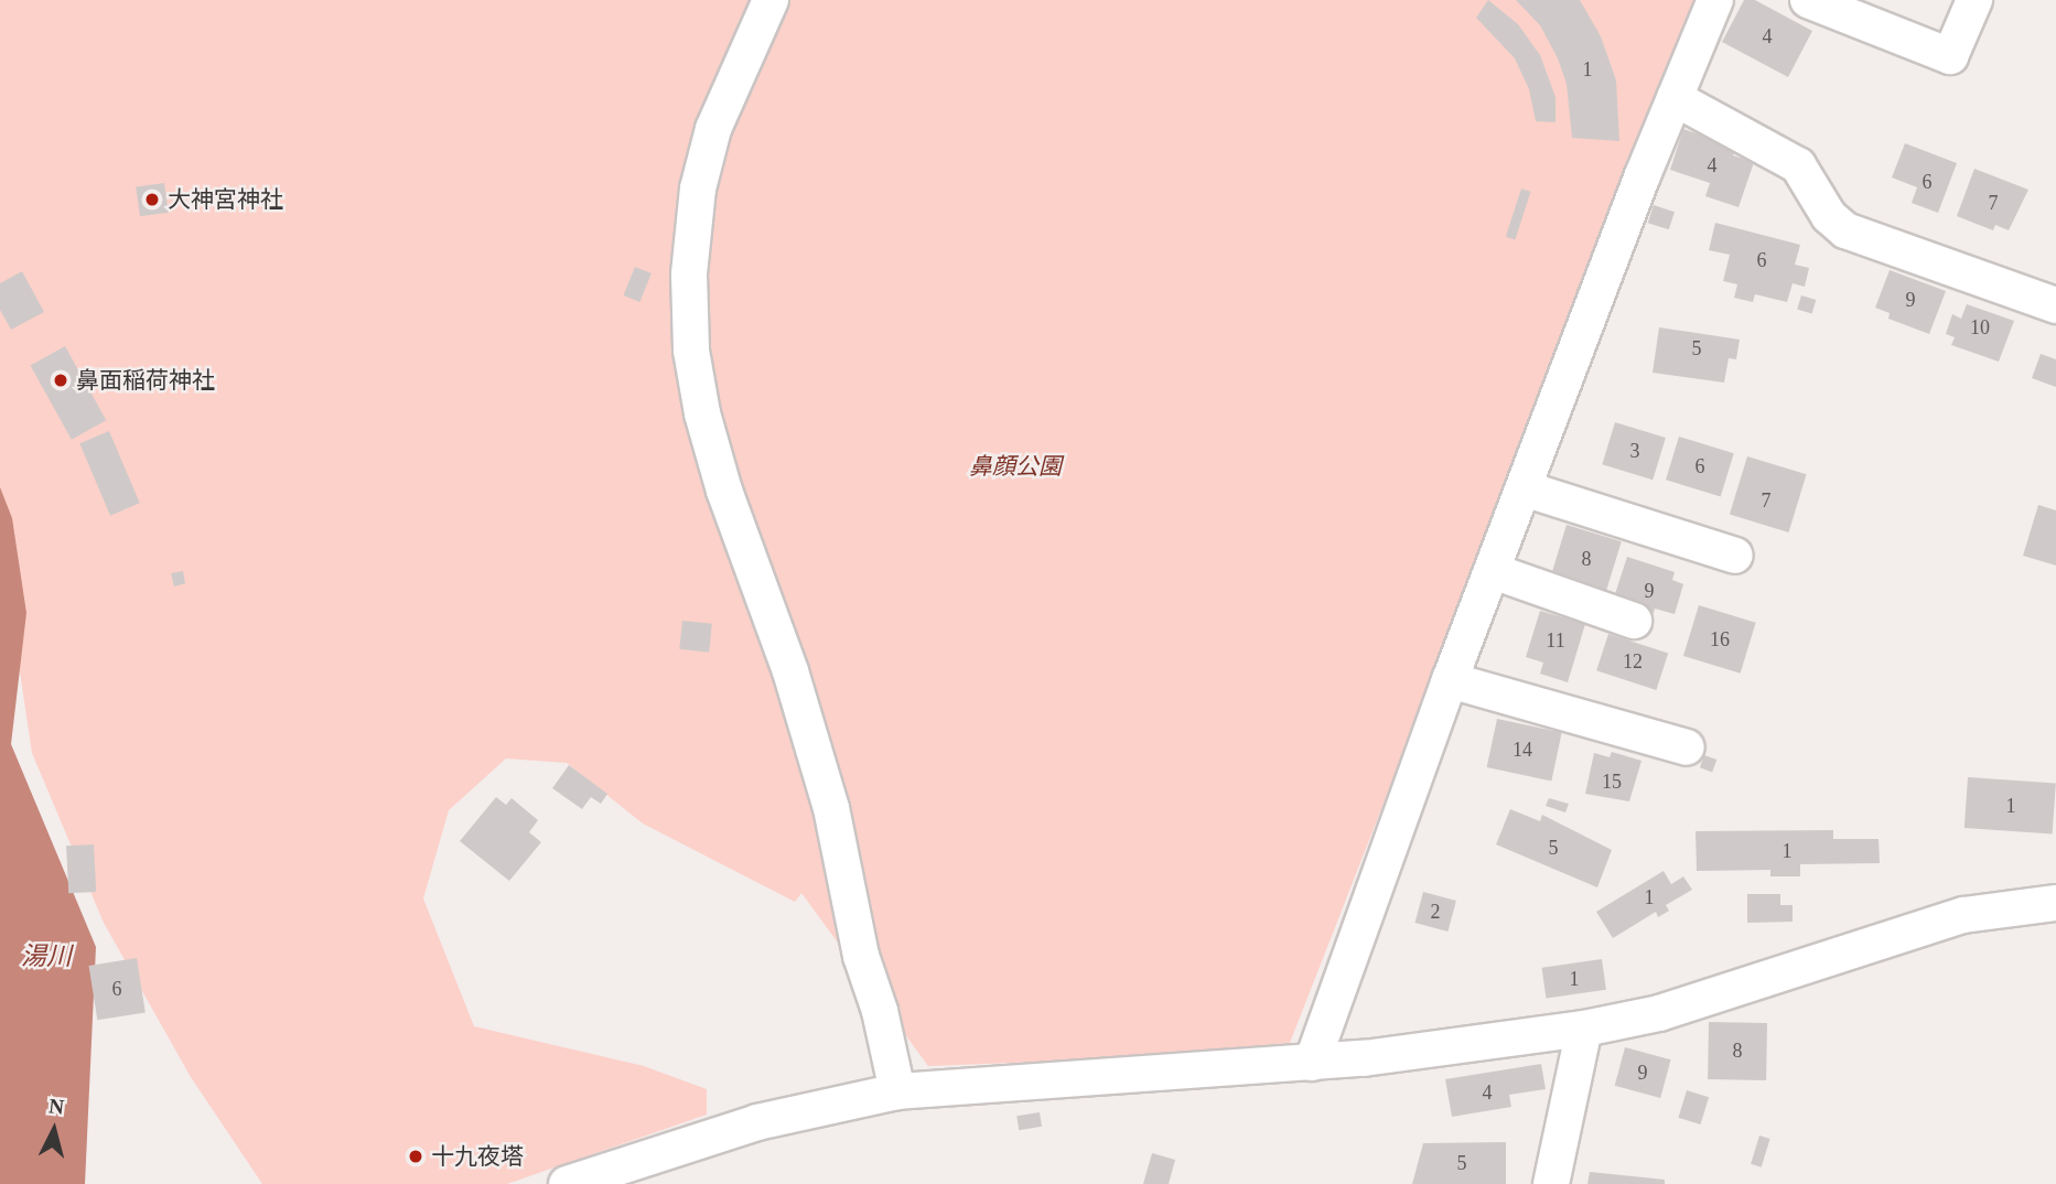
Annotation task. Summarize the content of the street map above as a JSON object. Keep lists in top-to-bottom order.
{
  "water": ["湯川"],
  "parks": ["鼻顔公園"],
  "places": ["大神宮神社", "鼻面稲荷神社", "十九夜塔"],
  "house_numbers": [
    "4",
    "1",
    "4",
    "6",
    "7",
    "6",
    "9",
    "10",
    "5",
    "3",
    "6",
    "7",
    "8",
    "9",
    "16",
    "11",
    "12",
    "14",
    "15",
    "1",
    "5",
    "1",
    "1",
    "2",
    "1",
    "6",
    "8",
    "9",
    "4",
    "5"
  ],
  "north": "top"
}
